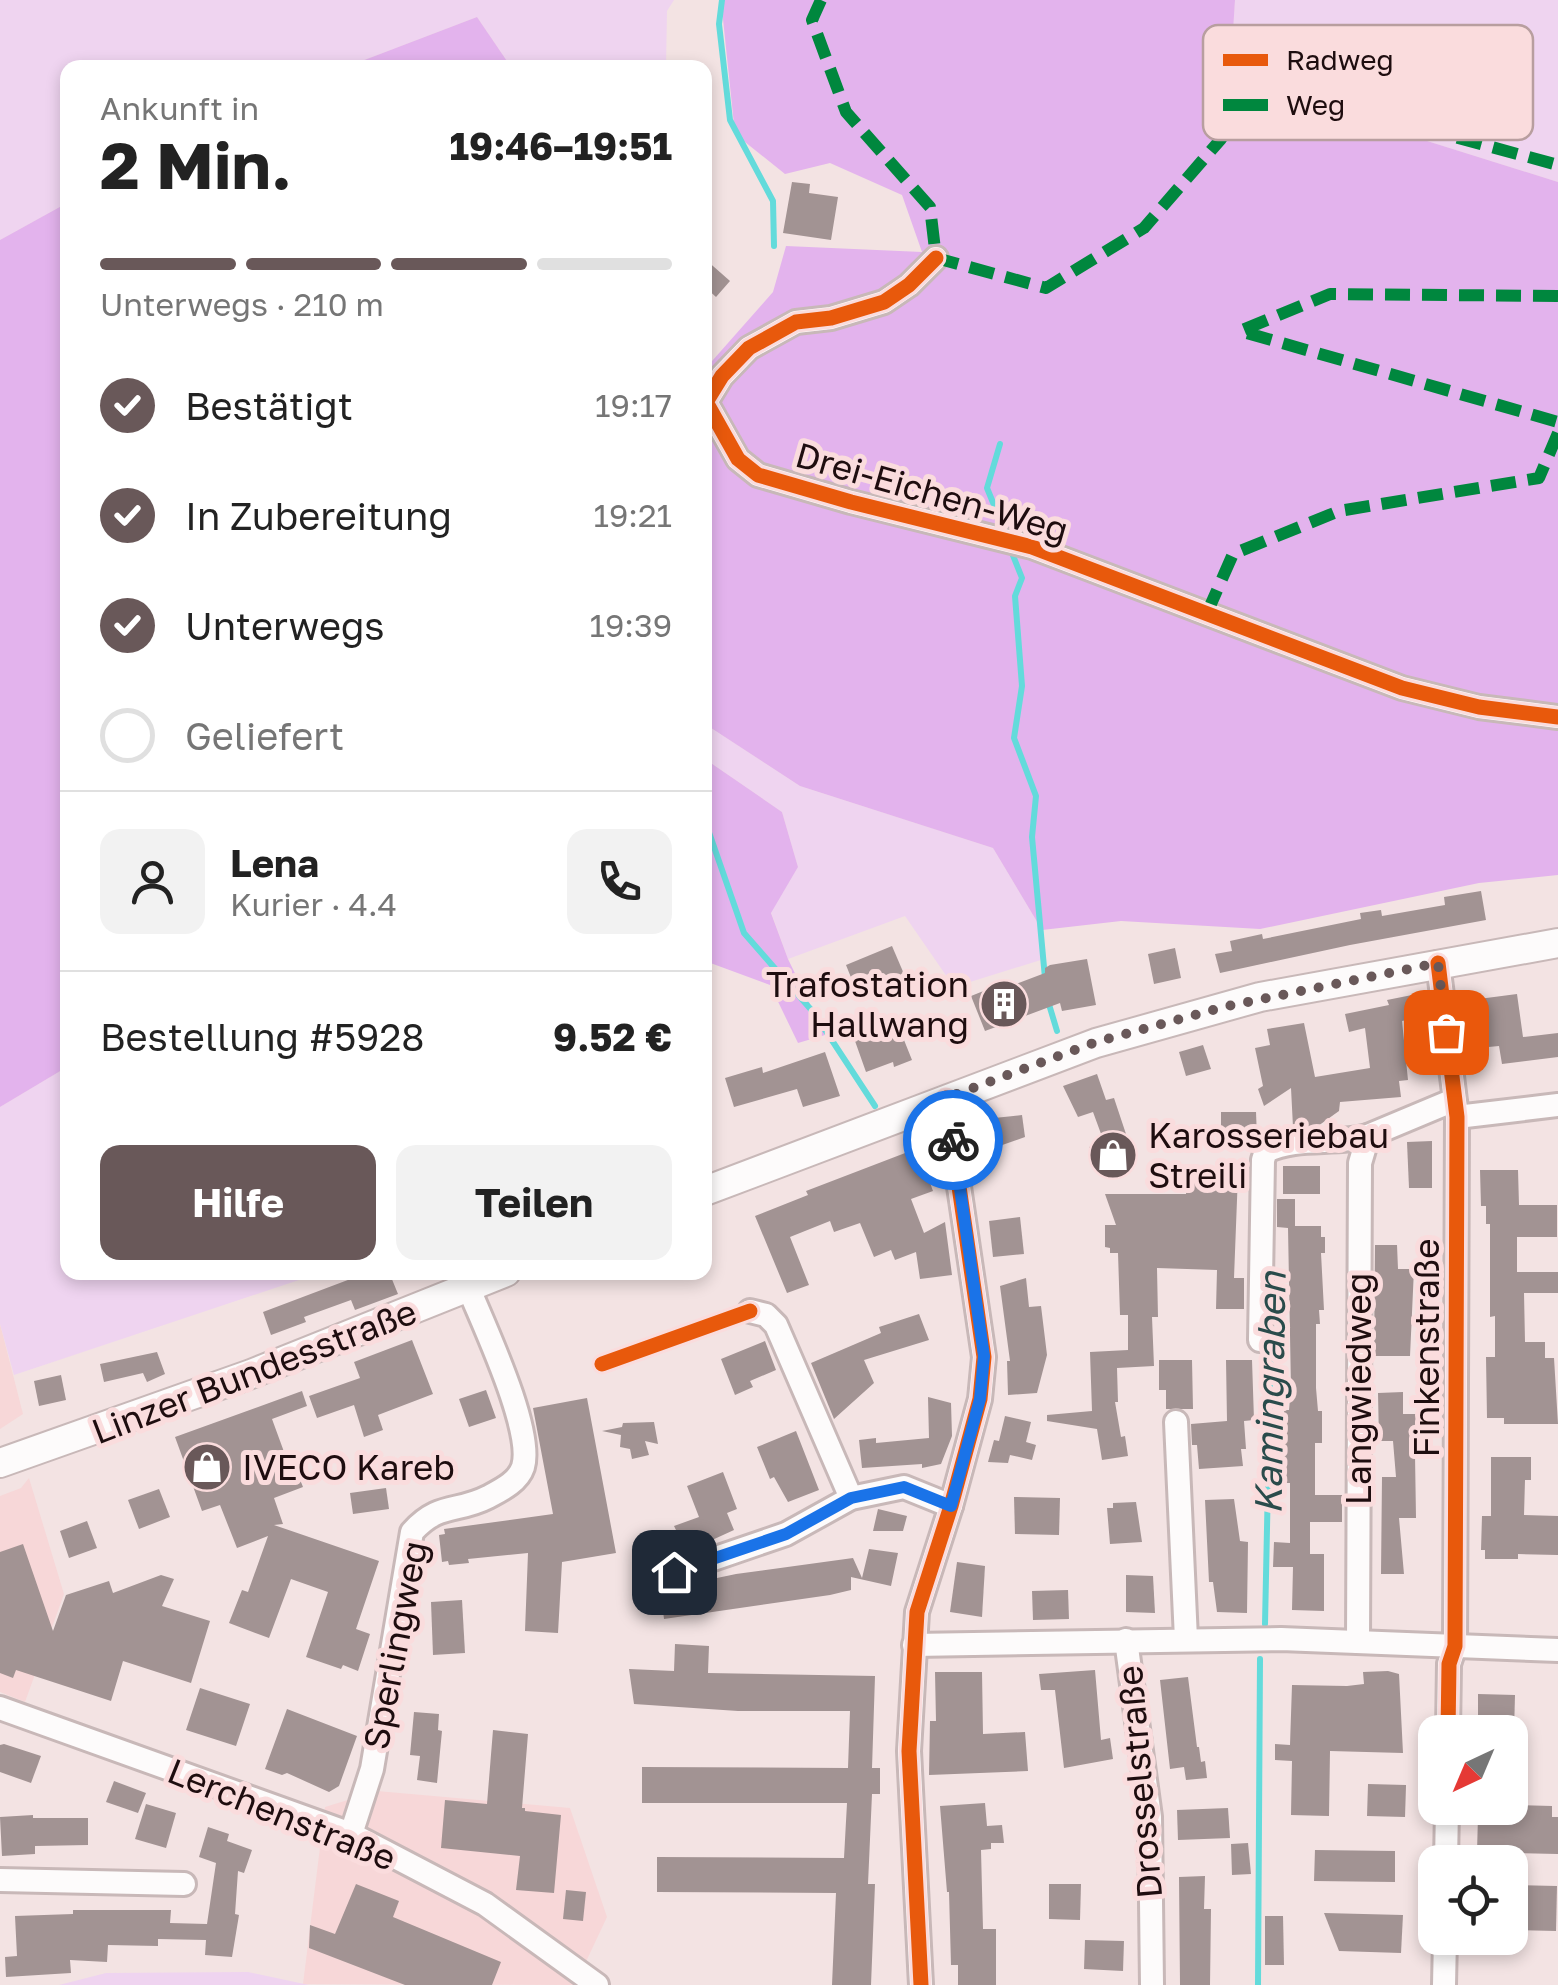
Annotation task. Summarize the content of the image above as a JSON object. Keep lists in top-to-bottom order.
{
  "streets": {
    "main road": ["Linzer Bundesstraße"],
    "street": [
      "Drei-Eichen-Weg",
      "Finkenstraße",
      "Langwiedweg",
      "Sperlingweg",
      "Drosselstraße",
      "Lerchenstraße"
    ]
  },
  "crossings": [
    ["Linzer Bundesstraße", "Sperlingweg"],
    ["Sperlingweg", "Lerchenstraße"]
  ],
  "water": ["Kamingraben"],
  "places": {
    "building": ["Trafostation Hallwang"],
    "shop": ["Karosseriebau Streili", "IVECO Kareb"]
  },
  "legend": ["Radweg", "Weg"],
  "north": "bottom left",
  "page": {
    "heading": ["2 Min.", "Ankunft in", "19:46–19:51"],
    "panel": [
      "Lena",
      "Kurier · 4.4",
      "Bestellung #5928",
      "9.52 €"
    ],
    "bar": "Unterwegs · 210 m",
    "list": [
      ["Bestätigt", "19:17"],
      ["In Zubereitung", "19:21"],
      ["Unterwegs", "19:39"],
      "Geliefert"
    ],
    "buttons": ["Hilfe", "Teilen"]
  }
}
